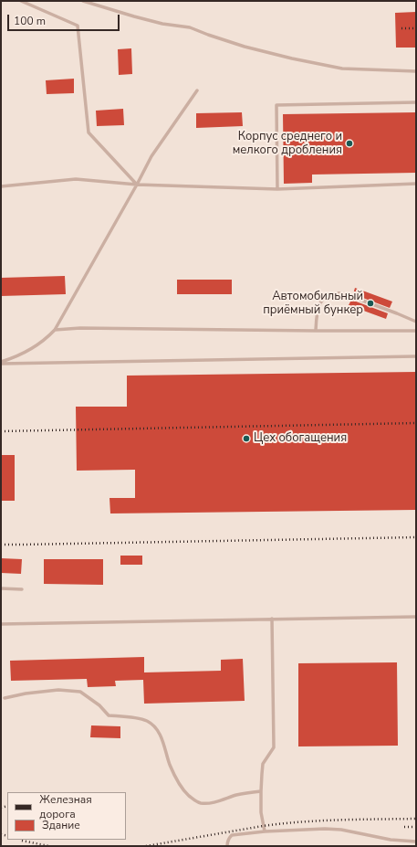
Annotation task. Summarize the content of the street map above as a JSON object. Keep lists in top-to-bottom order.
{
  "places": ["Корпус среднего и мелкого дробления", "Автомобильный приёмный бункер", "Цех обогащения"],
  "legend": ["Железная дорога", "Здание"],
  "scale_bar": "100 m"
}
